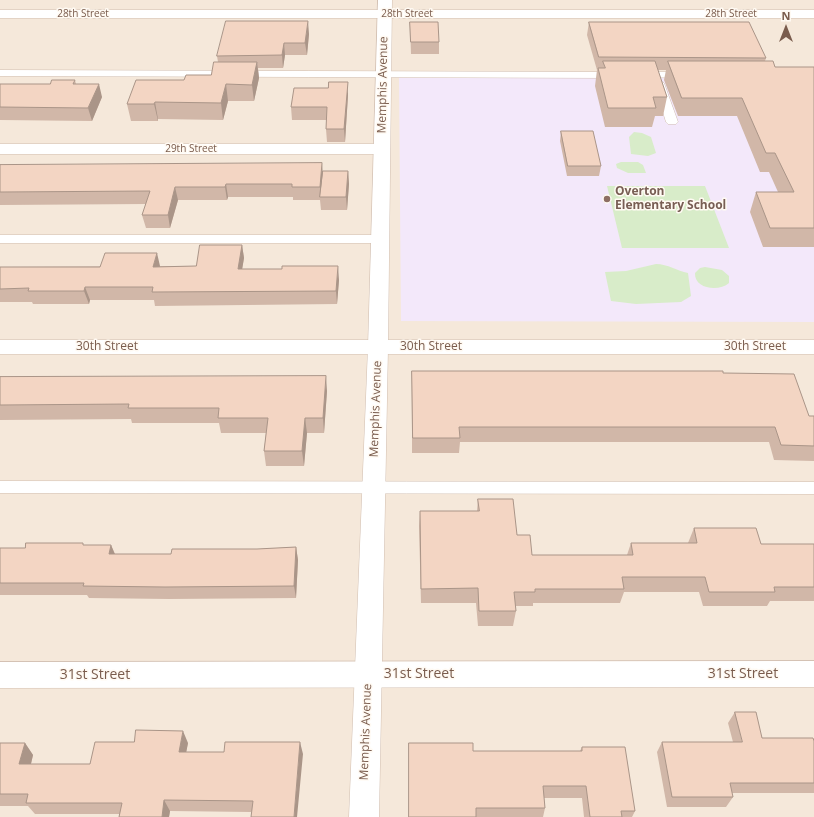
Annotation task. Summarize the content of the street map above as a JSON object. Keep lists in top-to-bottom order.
{
  "streets": {
    "street": [
      "28th Street",
      "Memphis Avenue",
      "29th Street",
      "30th Street",
      "31st Street"
    ]
  },
  "crossings": [
    ["28th Street", "Memphis Avenue"],
    ["Memphis Avenue", "29th Street"],
    ["Memphis Avenue", "30th Street"],
    ["Memphis Avenue", "31st Street"]
  ],
  "places": ["Overton Elementary School"],
  "north": "top"
}
